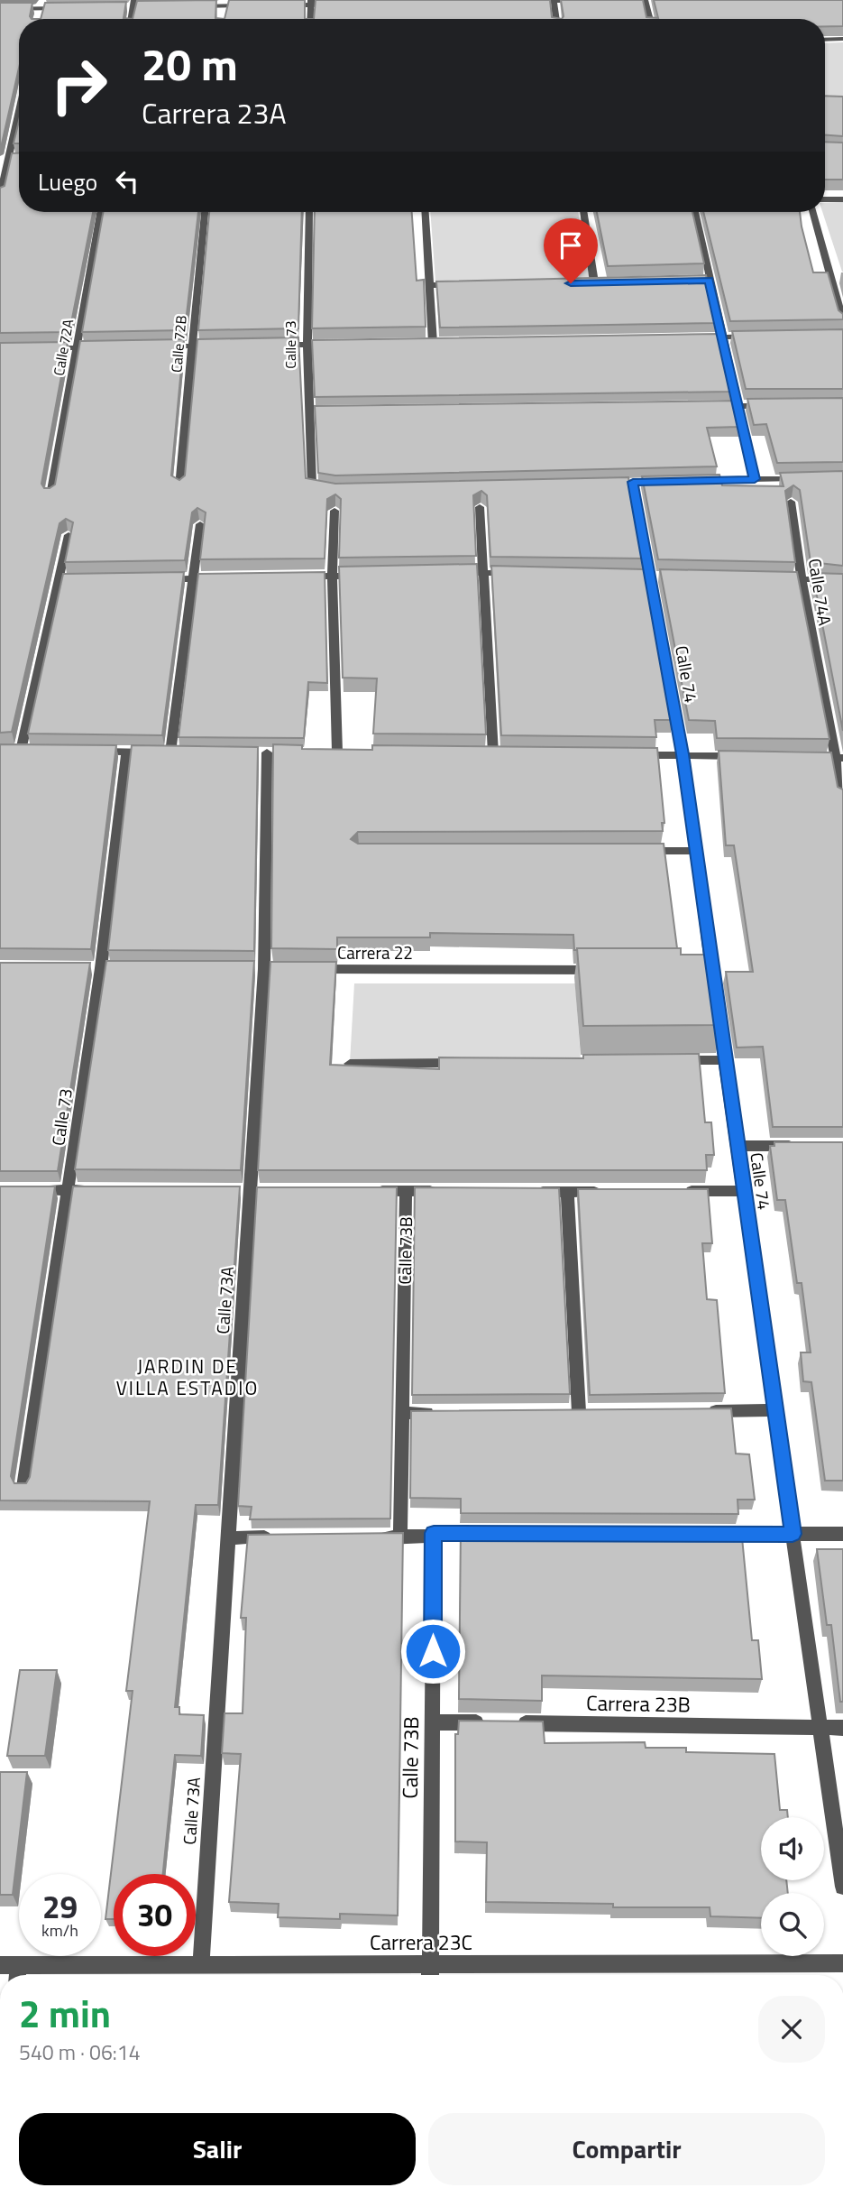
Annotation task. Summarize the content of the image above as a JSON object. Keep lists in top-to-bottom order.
{
  "streets": {
    "street": [
      "Calle 72B",
      "Calle 73",
      "Calle 72A",
      "Calle 74A",
      "Calle 74",
      "Carrera 22",
      "Calle 73B",
      "Calle 73A",
      "Carrera 23B",
      "Carrera 23C"
    ]
  },
  "crossings": [
    ["Calle 74", "Carrera 23B"],
    ["Calle 73B", "Carrera 23B"],
    ["Calle 73B", "Carrera 23C"],
    ["Calle 73A", "Carrera 23C"]
  ],
  "districts": ["JARDIN DE VILLA ESTADIO"],
  "page": {
    "turn": ["20 m", "Carrera 23A"],
    "then": "Luego",
    "speed": "29 km/h",
    "limit": "30",
    "heading": ["2 min", "540 m · 06:14"],
    "buttons": ["Salir", "Compartir"]
  }
}
